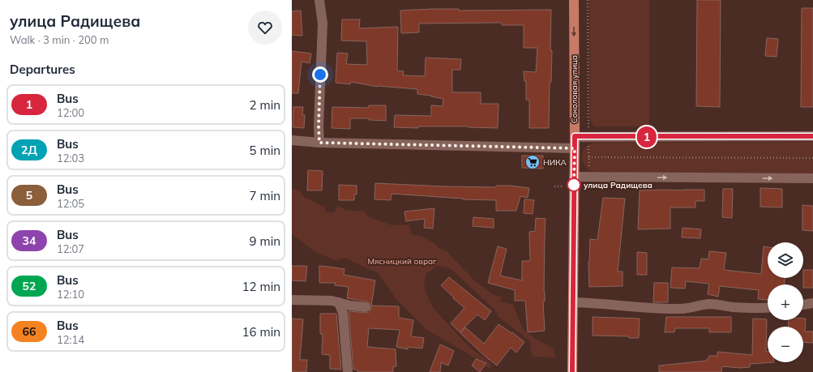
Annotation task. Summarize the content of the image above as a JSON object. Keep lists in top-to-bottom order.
{
  "streets": {
    "main road": ["Соколовая улица"]
  },
  "one_way": ["Соколовая улица"],
  "parks": ["Мясницкий овраг"],
  "places": {
    "supermarket": ["НИКА"],
    "other": ["улица Радищева"]
  },
  "lines": ["bus line 1"],
  "page": {
    "heading": [
      ["улица Радищева", "Walk · 3 min · 200 m"],
      "Departures"
    ],
    "on_map": "1",
    "list": [
      {
        "mark": "1",
        "name": "Bus",
        "note": "12:00",
        "value": "2 min"
      },
      {
        "mark": "2Д",
        "name": "Bus",
        "note": "12:03",
        "value": "5 min"
      },
      {
        "mark": "5",
        "name": "Bus",
        "note": "12:05",
        "value": "7 min"
      },
      {
        "mark": "34",
        "name": "Bus",
        "note": "12:07",
        "value": "9 min"
      },
      {
        "mark": "52",
        "name": "Bus",
        "note": "12:10",
        "value": "12 min"
      },
      {
        "mark": "66",
        "name": "Bus",
        "note": "12:14",
        "value": "16 min"
      }
    ],
    "map_buttons": ["+", "−"]
  }
}
